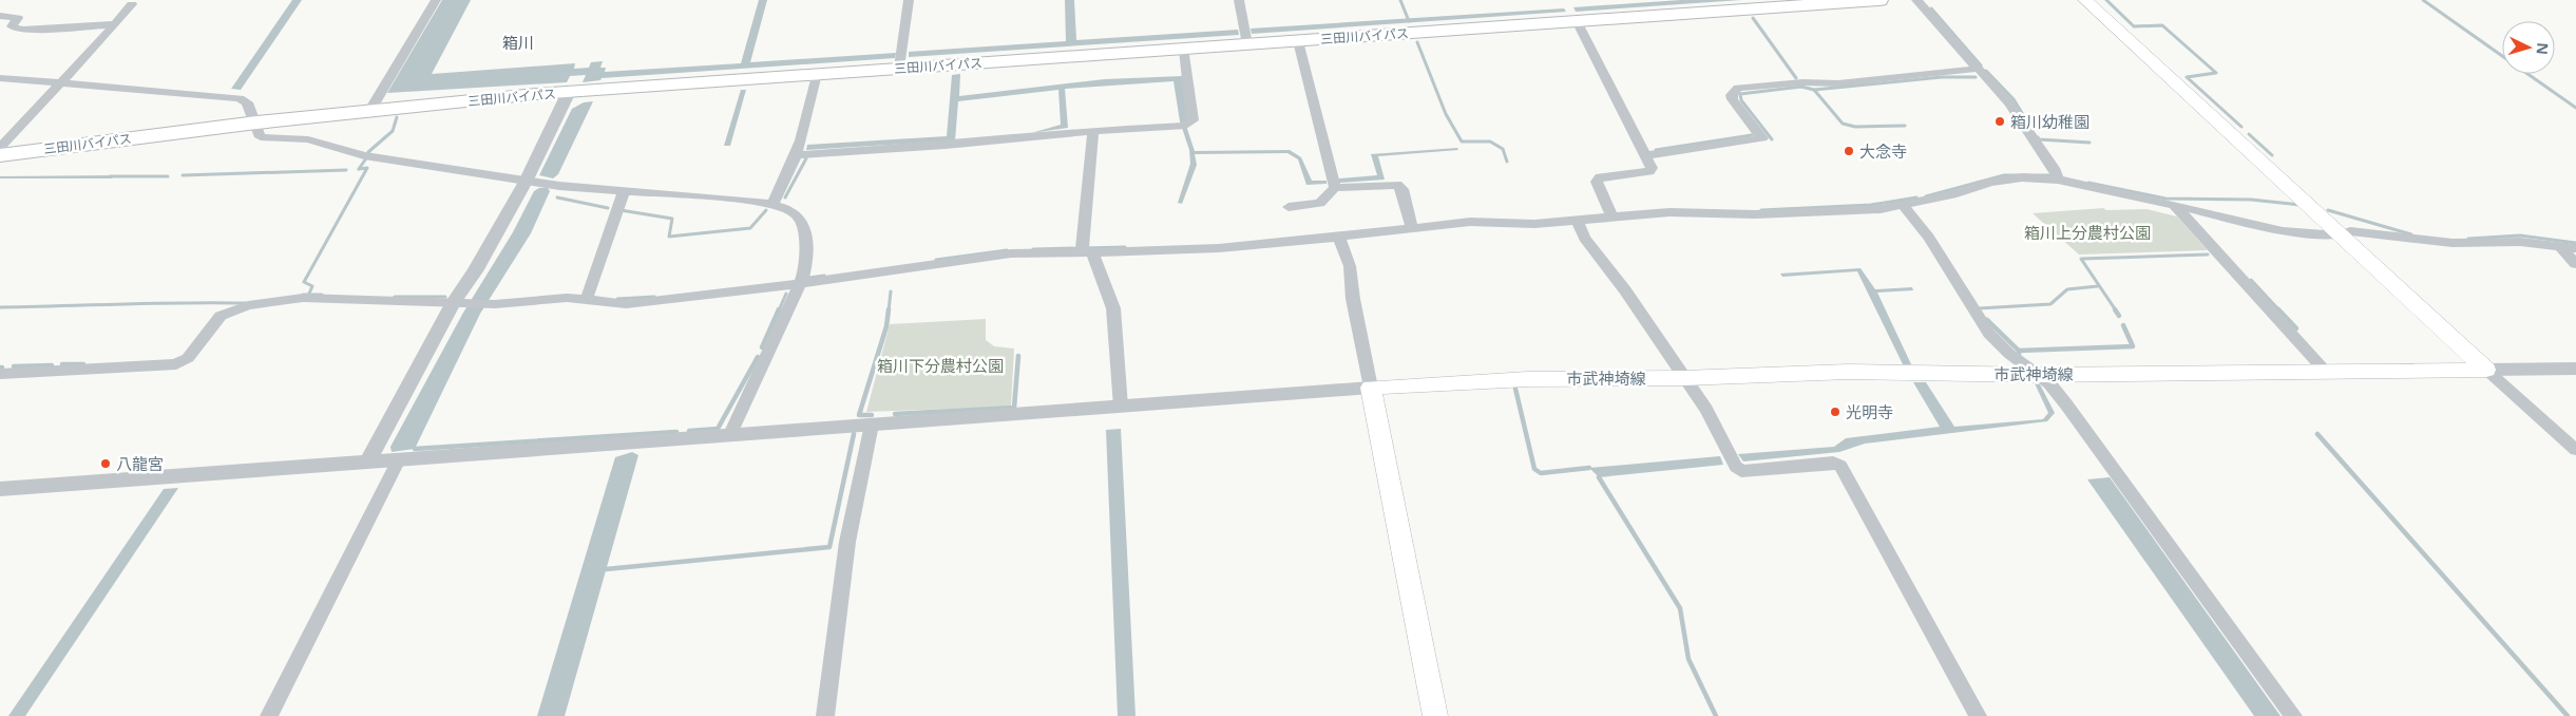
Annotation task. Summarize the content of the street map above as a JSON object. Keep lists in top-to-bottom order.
{
  "streets": {
    "highway": ["三田川バイパス"],
    "main road": ["市武神埼線"]
  },
  "districts": ["箱川"],
  "parks": ["箱川上分農村公園", "箱川下分農村公園"],
  "places": [
    "箱川幼稚園",
    "大念寺",
    "光明寺",
    "八龍宮"
  ],
  "north": "right"
}
